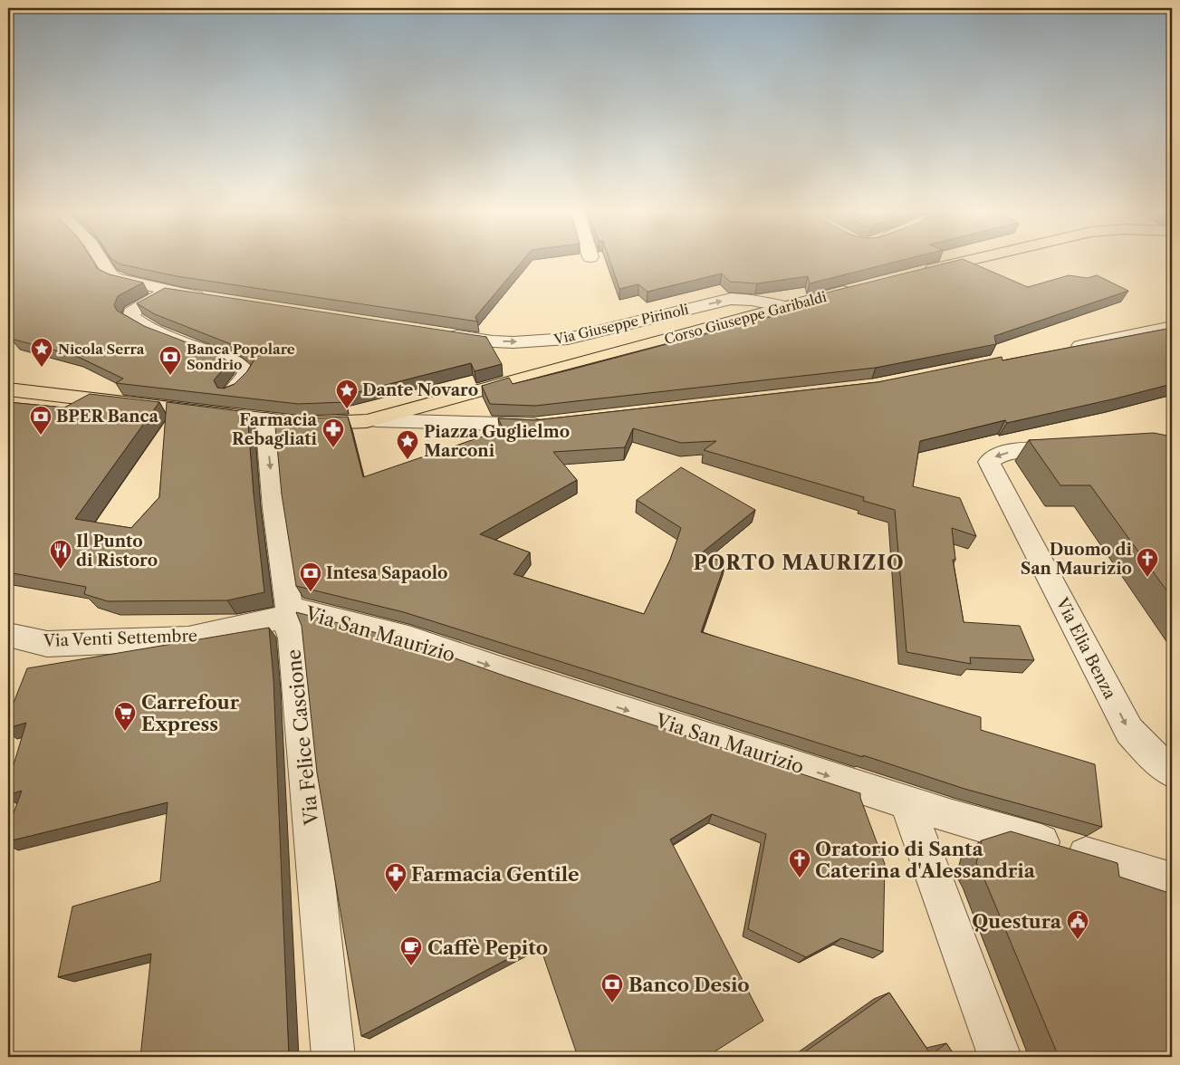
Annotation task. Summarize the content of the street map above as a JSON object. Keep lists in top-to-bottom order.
{
  "streets": {
    "main road": ["Corso Giuseppe Garibaldi"],
    "street": [
      "Via Giuseppe Pirinoli",
      "Via San Maurizio",
      "Via Venti Settembre",
      "Via Elia Benza",
      "Via Felice Cascione"
    ]
  },
  "crossings": [
    ["Corso Giuseppe Garibaldi", "Via Giuseppe Pirinoli"],
    ["Corso Giuseppe Garibaldi", "Via Felice Cascione"],
    ["Via San Maurizio", "Via Venti Settembre"],
    ["Via San Maurizio", "Via Felice Cascione"],
    ["Via Venti Settembre", "Via Felice Cascione"]
  ],
  "one_way": ["Via San Maurizio"],
  "districts": ["PORTO MAURIZIO"],
  "places": {
    "place": ["Nicola Serra", "Dante Novaro", "Piazza Guglielmo Marconi"],
    "bank": [
      "Banca Popolare Sondrio",
      "BPER Banca",
      "Intesa Sapaolo",
      "Banco Desio"
    ],
    "pharmacy": ["Farmacia Rebagliati", "Farmacia Gentile"],
    "restaurant": ["Il Punto di Ristoro"],
    "church": ["Duomo di San Maurizio", "Oratorio di Santa Caterina d'Alessandria"],
    "supermarket": ["Carrefour Express"],
    "public building": ["Questura"],
    "cafe": ["Caffè Pepito"]
  }
}
